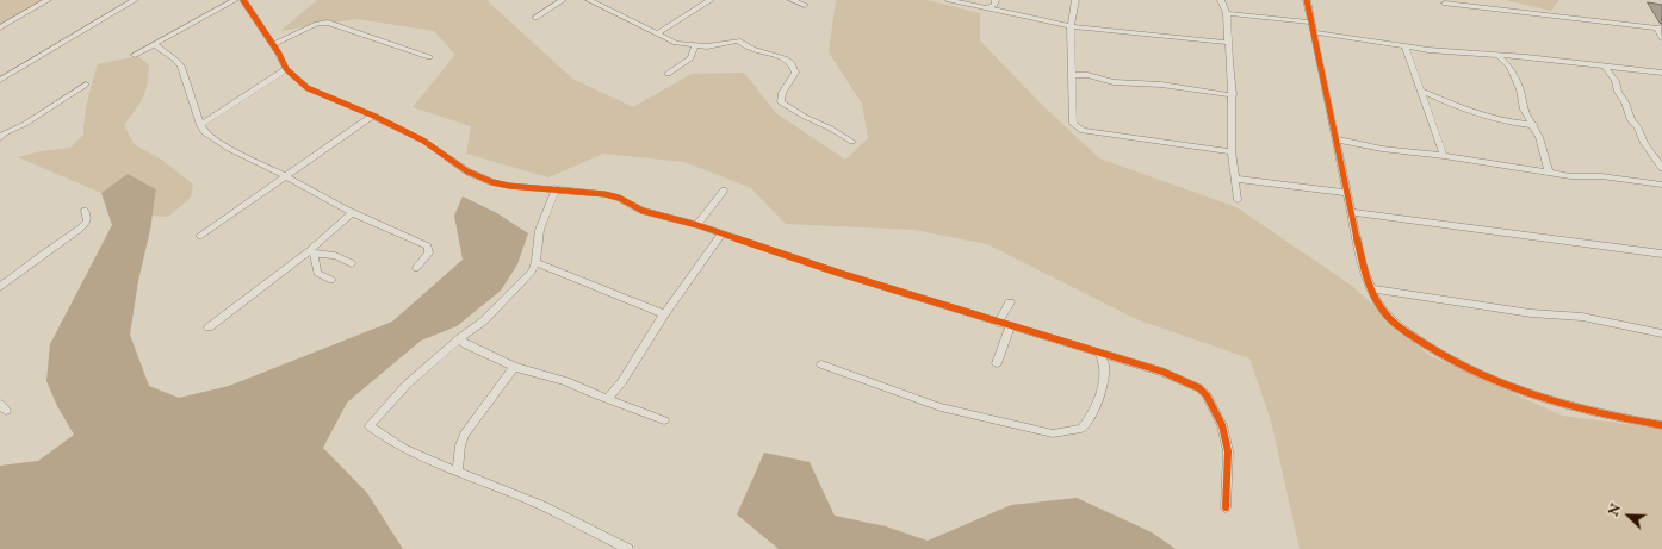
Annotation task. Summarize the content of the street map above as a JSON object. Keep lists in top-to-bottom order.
{
  "north": "top left"
}
